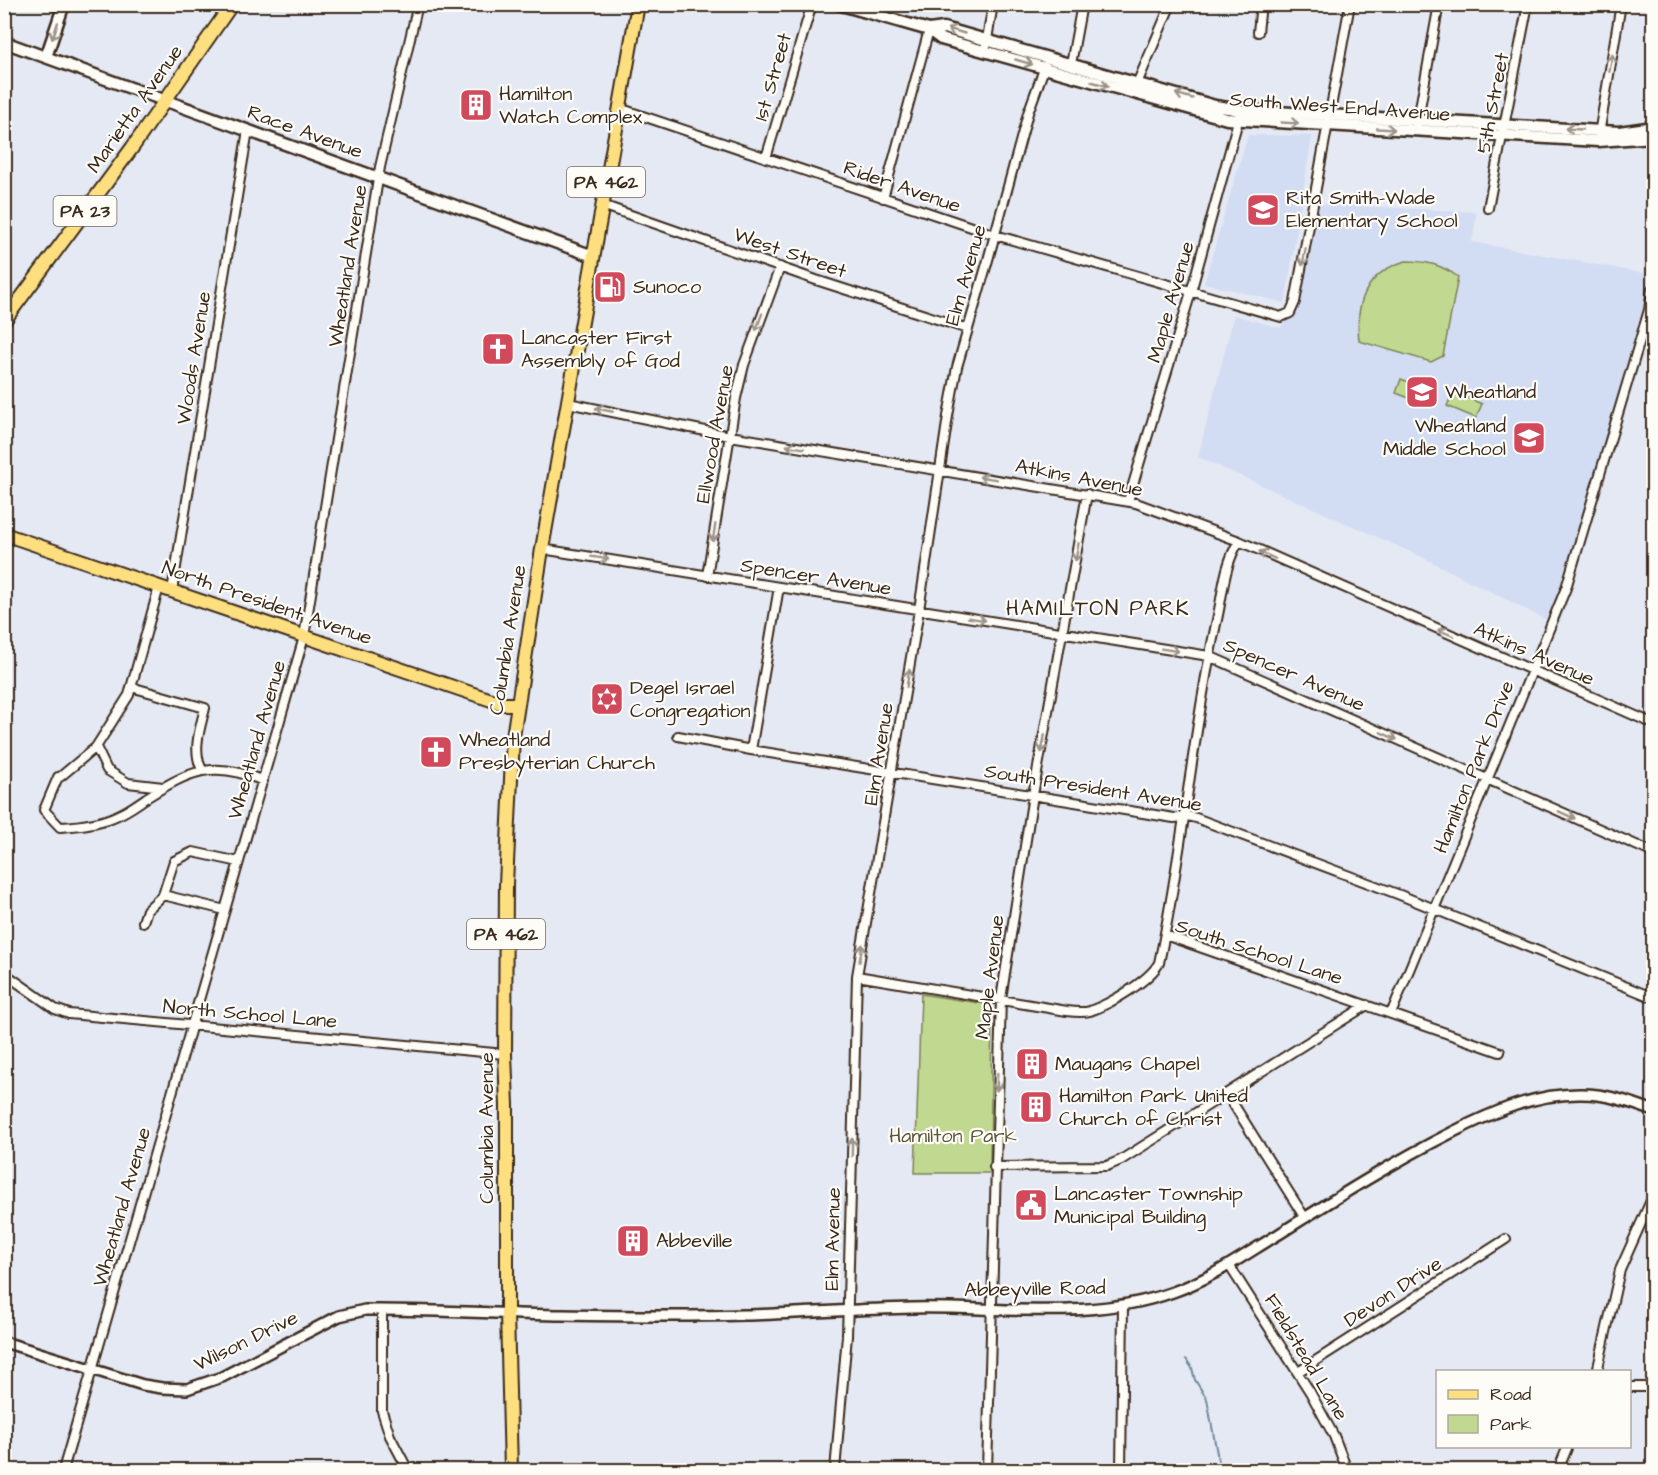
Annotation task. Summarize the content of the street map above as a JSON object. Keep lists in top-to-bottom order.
{
  "streets": {
    "main road": [
      "South West End Avenue",
      "Marietta Avenue",
      "Race Avenue",
      "PA 462",
      "PA 23",
      "North President Avenue",
      "Columbia Avenue"
    ],
    "street": [
      "1st Street",
      "5th Street",
      "Rider Avenue",
      "West Street",
      "Wheatland Avenue",
      "Elm Avenue",
      "Maple Avenue",
      "Woods Avenue",
      "Ellwood Avenue",
      "Atkins Avenue",
      "Spencer Avenue",
      "Hamilton Park Drive",
      "South President Avenue",
      "South School Lane",
      "North School Lane",
      "Abbeyville Road",
      "Devon Drive",
      "Wilson Drive",
      "Fieldstead Lane"
    ]
  },
  "crossings": [
    ["1st Street", "Rider Avenue"],
    ["5th Street", "South West End Avenue"],
    ["South West End Avenue", "Rider Avenue"],
    ["South West End Avenue", "Elm Avenue"],
    ["South West End Avenue", "Maple Avenue"],
    ["Marietta Avenue", "Race Avenue"],
    ["Race Avenue", "Wheatland Avenue"],
    ["Race Avenue", "Woods Avenue"],
    ["Race Avenue", "Columbia Avenue"],
    ["Rider Avenue", "Elm Avenue"],
    ["Rider Avenue", "Maple Avenue"],
    ["Rider Avenue", "Columbia Avenue"],
    ["West Street", "Elm Avenue"],
    ["West Street", "Ellwood Avenue"],
    ["West Street", "Columbia Avenue"],
    ["Wheatland Avenue", "North President Avenue"],
    ["Wheatland Avenue", "North School Lane"],
    ["Wheatland Avenue", "Wilson Drive"],
    ["Elm Avenue", "Atkins Avenue"],
    ["Elm Avenue", "Spencer Avenue"],
    ["Elm Avenue", "South President Avenue"],
    ["Elm Avenue", "South School Lane"],
    ["Elm Avenue", "Abbeyville Road"],
    ["Maple Avenue", "Atkins Avenue"],
    ["Maple Avenue", "Spencer Avenue"],
    ["Maple Avenue", "South President Avenue"],
    ["Maple Avenue", "South School Lane"],
    ["Maple Avenue", "Abbeyville Road"],
    ["Woods Avenue", "North President Avenue"],
    ["Ellwood Avenue", "Atkins Avenue"],
    ["Ellwood Avenue", "Spencer Avenue"],
    ["Atkins Avenue", "Columbia Avenue"],
    ["Atkins Avenue", "Hamilton Park Drive"],
    ["Spencer Avenue", "Columbia Avenue"],
    ["Spencer Avenue", "Hamilton Park Drive"],
    ["North President Avenue", "Columbia Avenue"],
    ["Columbia Avenue", "North School Lane"],
    ["Columbia Avenue", "Abbeyville Road"],
    ["Columbia Avenue", "Wilson Drive"],
    ["Hamilton Park Drive", "South President Avenue"],
    ["Hamilton Park Drive", "South School Lane"],
    ["Abbeyville Road", "Wilson Drive"],
    ["Abbeyville Road", "Fieldstead Lane"],
    ["Devon Drive", "Fieldstead Lane"]
  ],
  "one_way": [
    "Elm Avenue",
    "Ellwood Avenue",
    "Atkins Avenue",
    "Spencer Avenue"
  ],
  "districts": ["HAMILTON PARK"],
  "parks": ["Hamilton Park"],
  "places": {
    "building": [
      "Hamilton Watch Complex",
      "Maugans Chapel",
      "Hamilton Park United Church of Christ",
      "Abbeville"
    ],
    "school or university": ["Rita Smith-Wade Elementary School", "Wheatland", "Wheatland Middle School"],
    "fuel station": ["Sunoco"],
    "church": ["Lancaster First Assembly of God", "Wheatland Presbyterian Church"],
    "synagogue": ["Degel Israel Congregation"],
    "public building": ["Lancaster Township Municipal Building"]
  },
  "legend": ["Road", "Park"]
}
